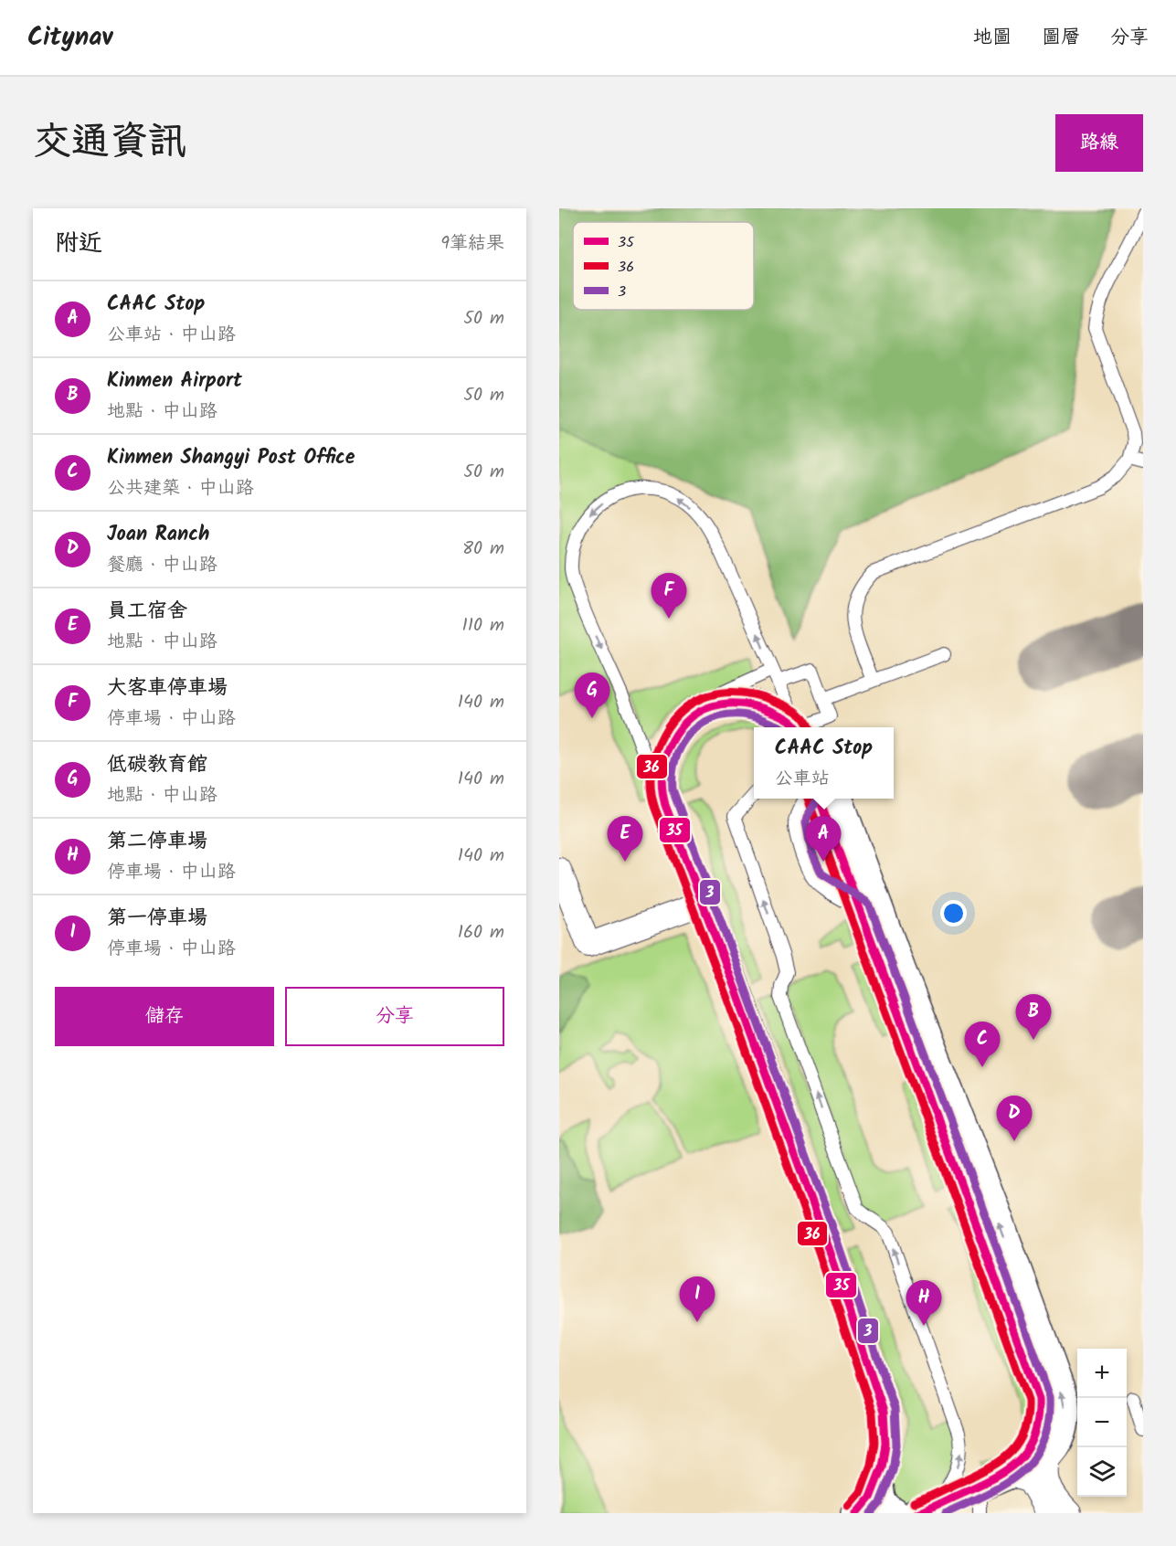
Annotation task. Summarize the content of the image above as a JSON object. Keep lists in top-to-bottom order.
{
  "lines": ["transit line 36", "transit line 35", "transit line 3"],
  "legend": ["35", "36", "3"],
  "page": {
    "header": "Citynav",
    "nav": ["地圖", "圖層", "分享"],
    "title": "交通資訊",
    "buttons": [
      "路線",
      ["儲存", "分享"]
    ],
    "heading": ["附近", "9筆結果"],
    "list": [
      {
        "mark": "A",
        "name": "CAAC Stop",
        "note": "公車站 · 中山路",
        "value": "50 m"
      },
      {
        "mark": "B",
        "name": "Kinmen Airport",
        "note": "地點 · 中山路",
        "value": "50 m"
      },
      {
        "mark": "C",
        "name": "Kinmen Shangyi Post Office",
        "note": "公共建築 · 中山路",
        "value": "50 m"
      },
      {
        "mark": "D",
        "name": "Joan Ranch",
        "note": "餐廳 · 中山路",
        "value": "80 m"
      },
      {
        "mark": "E",
        "name": "員工宿舍",
        "note": "地點 · 中山路",
        "value": "110 m"
      },
      {
        "mark": "F",
        "name": "大客車停車場",
        "note": "停車場 · 中山路",
        "value": "140 m"
      },
      {
        "mark": "G",
        "name": "低碳教育館",
        "note": "地點 · 中山路",
        "value": "140 m"
      },
      {
        "mark": "H",
        "name": "第二停車場",
        "note": "停車場 · 中山路",
        "value": "140 m"
      },
      {
        "mark": "I",
        "name": "第一停車場",
        "note": "停車場 · 中山路",
        "value": "160 m"
      }
    ],
    "pins": [
      "F",
      "G",
      "A",
      "E",
      "B",
      "C",
      "D",
      "I",
      "H"
    ],
    "popup": ["CAAC Stop", "公車站"],
    "map_buttons": ["+", "−"]
  }
}
